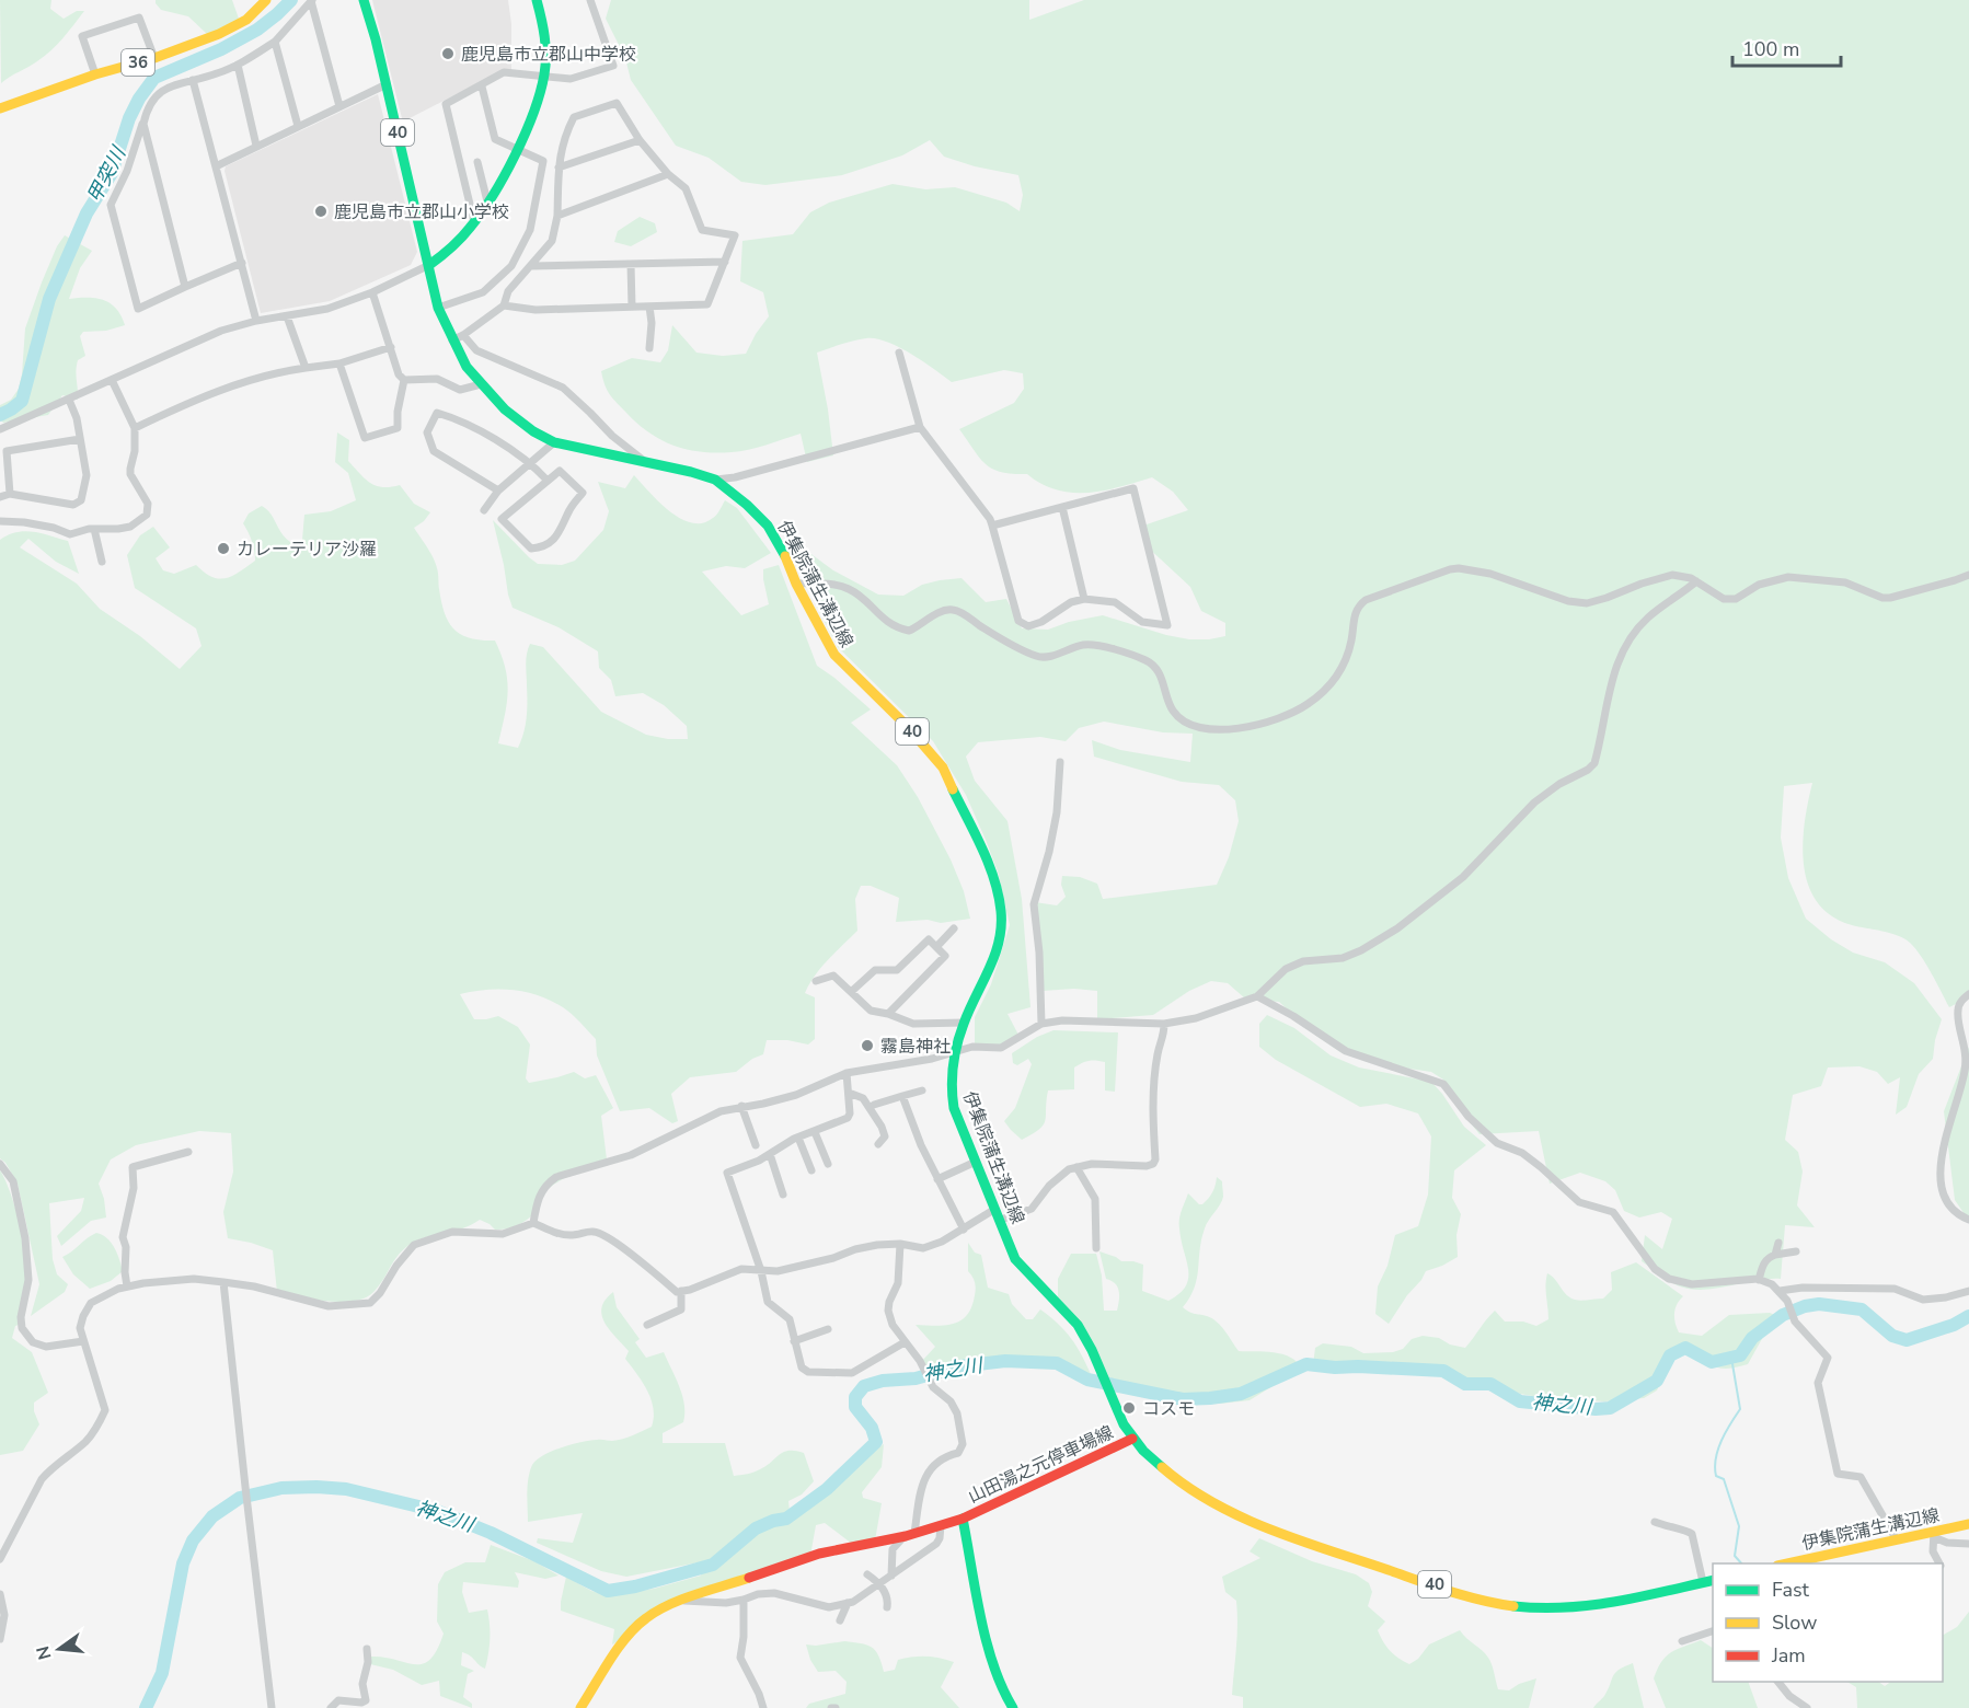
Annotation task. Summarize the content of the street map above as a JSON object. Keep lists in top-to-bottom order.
{
  "streets": {
    "main road": [
      "36",
      "40",
      "伊集院蒲生溝辺線",
      "山田湯之元停車場線"
    ]
  },
  "crossings": [
    ["伊集院蒲生溝辺線", "山田湯之元停車場線"]
  ],
  "water": ["甲突川", "神之川"],
  "places": [
    "鹿児島市立郡山中学校",
    "鹿児島市立郡山小学校",
    "カレーテリア沙羅",
    "霧島神社",
    "コスモ"
  ],
  "legend": ["Fast", "Slow", "Jam"],
  "scale_bar": "100 m",
  "north": "left"
}
